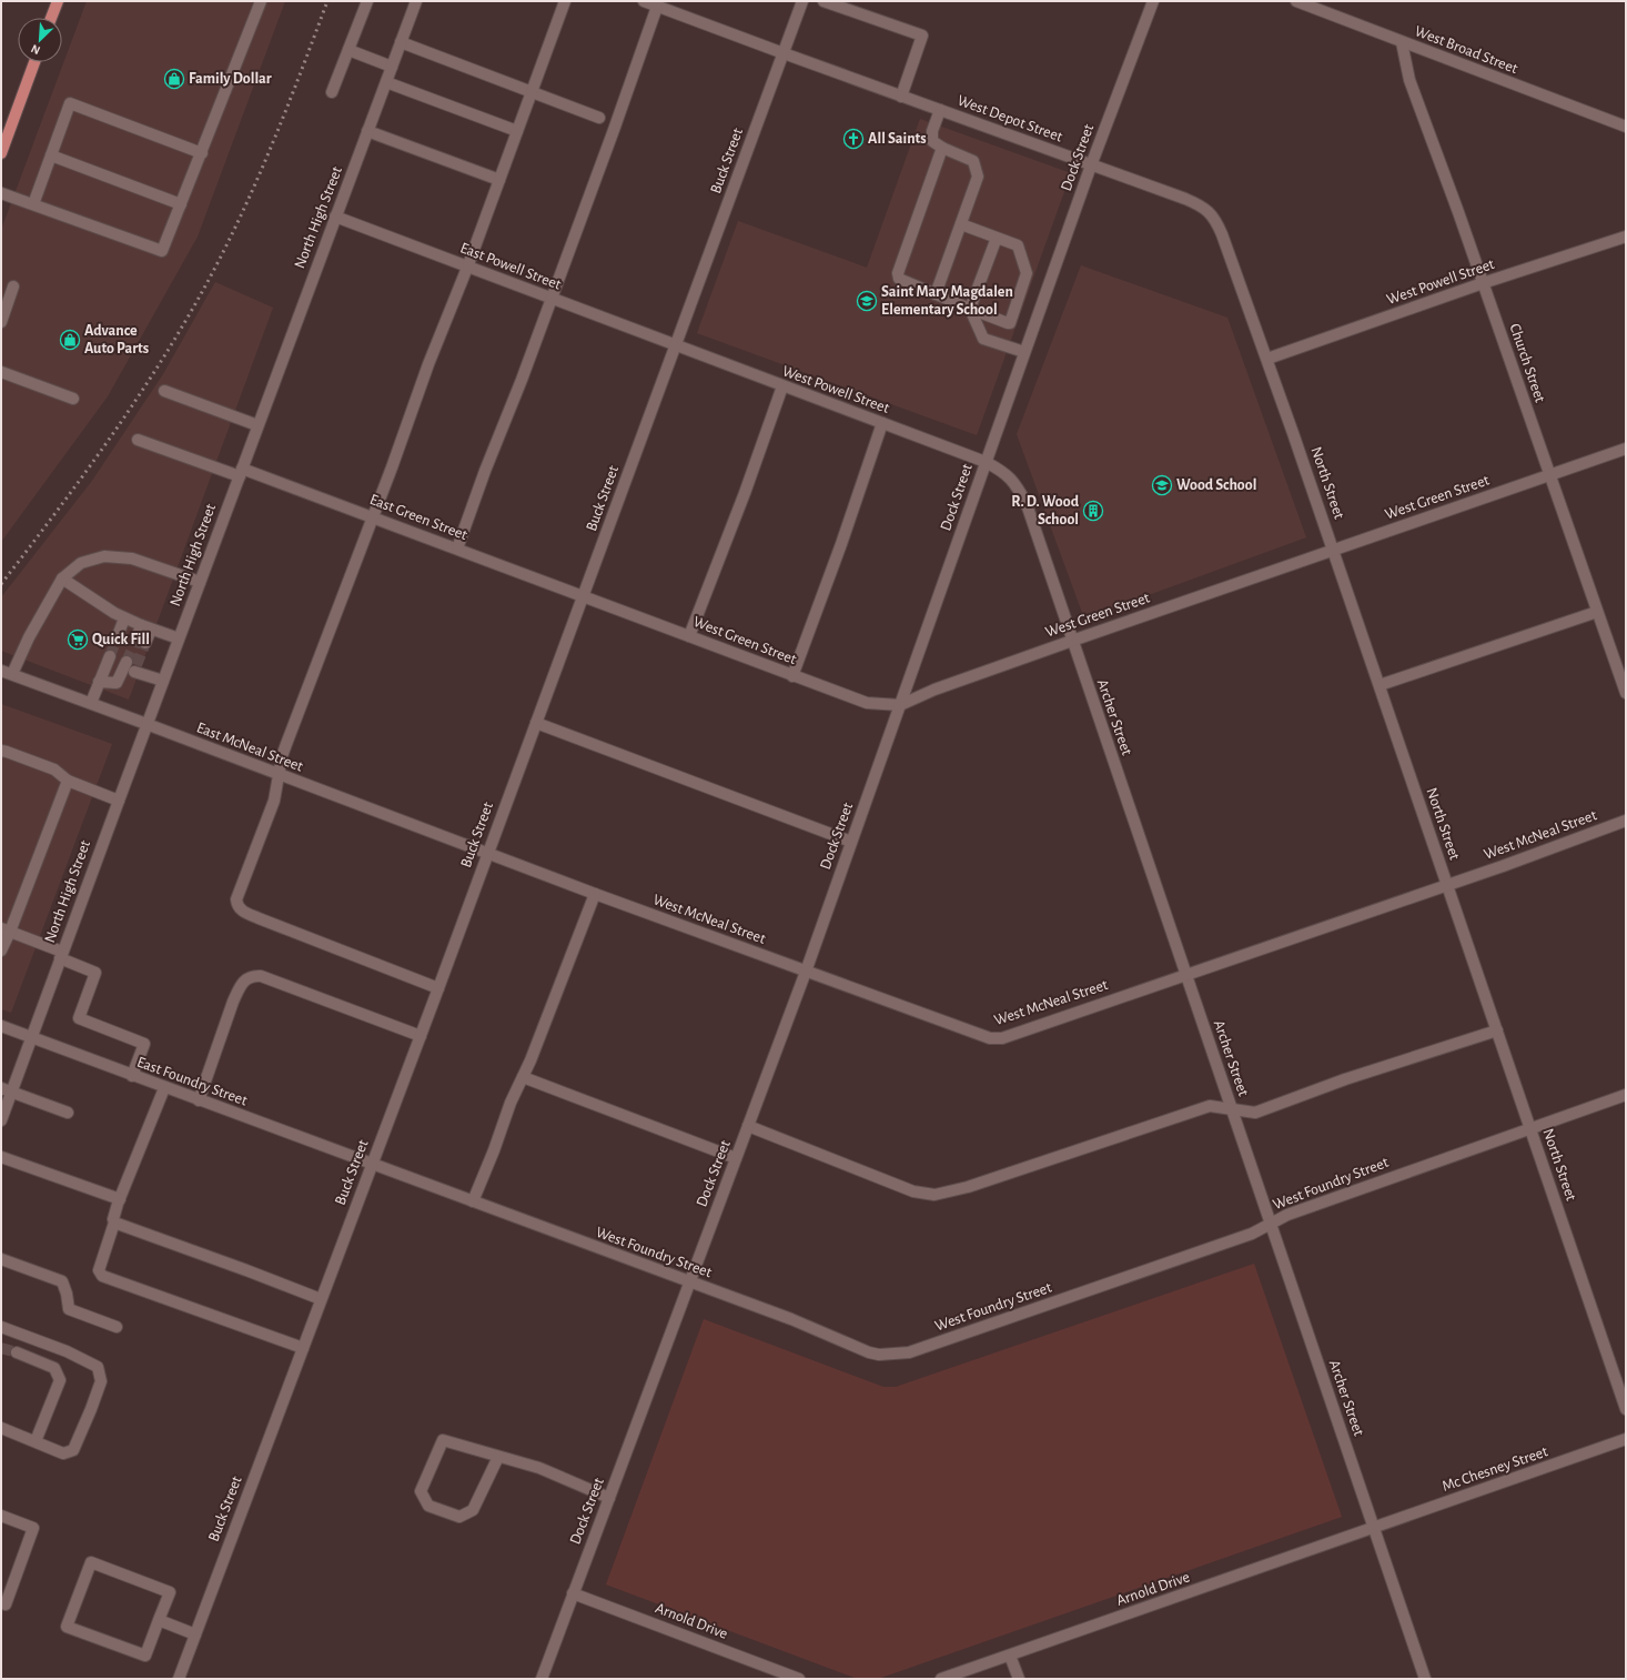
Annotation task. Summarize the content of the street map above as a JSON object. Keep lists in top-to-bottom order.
{
  "streets": {
    "street": [
      "West Broad Street",
      "West Depot Street",
      "Dock Street",
      "Buck Street",
      "North High Street",
      "East Powell Street",
      "West Powell Street",
      "Church Street",
      "North Street",
      "West Green Street",
      "East Green Street",
      "Archer Street",
      "East McNeal Street",
      "West McNeal Street",
      "East Foundry Street",
      "West Foundry Street",
      "Mc Chesney Street",
      "Arnold Drive"
    ]
  },
  "crossings": [
    ["West Broad Street", "Church Street"],
    ["West Depot Street", "Dock Street"],
    ["West Depot Street", "Buck Street"],
    ["West Depot Street", "North Street"],
    ["Dock Street", "West Powell Street"],
    ["Dock Street", "West Green Street"],
    ["Dock Street", "Archer Street"],
    ["Dock Street", "West McNeal Street"],
    ["Dock Street", "West Foundry Street"],
    ["Dock Street", "Arnold Drive"],
    ["Buck Street", "East Powell Street"],
    ["Buck Street", "West Powell Street"],
    ["Buck Street", "West Green Street"],
    ["Buck Street", "East Green Street"],
    ["Buck Street", "East McNeal Street"],
    ["Buck Street", "West McNeal Street"],
    ["Buck Street", "East Foundry Street"],
    ["Buck Street", "West Foundry Street"],
    ["North High Street", "East Powell Street"],
    ["North High Street", "East Green Street"],
    ["North High Street", "East McNeal Street"],
    ["North High Street", "East Foundry Street"],
    ["East Powell Street", "West Powell Street"],
    ["West Powell Street", "Church Street"],
    ["West Powell Street", "North Street"],
    ["West Powell Street", "Archer Street"],
    ["Church Street", "West Green Street"],
    ["North Street", "West Green Street"],
    ["North Street", "West McNeal Street"],
    ["North Street", "West Foundry Street"],
    ["West Green Street", "East Green Street"],
    ["West Green Street", "Archer Street"],
    ["Archer Street", "West McNeal Street"],
    ["Archer Street", "West Foundry Street"],
    ["Archer Street", "Mc Chesney Street"],
    ["Archer Street", "Arnold Drive"],
    ["East McNeal Street", "West McNeal Street"],
    ["East Foundry Street", "West Foundry Street"],
    ["Mc Chesney Street", "Arnold Drive"]
  ],
  "places": {
    "shop": ["Family Dollar", "Advance Auto Parts"],
    "church": ["All Saints"],
    "school or university": ["Saint Mary Magdalen Elementary School", "Wood School"],
    "building": ["R. D. Wood School"],
    "supermarket": ["Quick Fill"]
  },
  "north": "bottom left"
}
